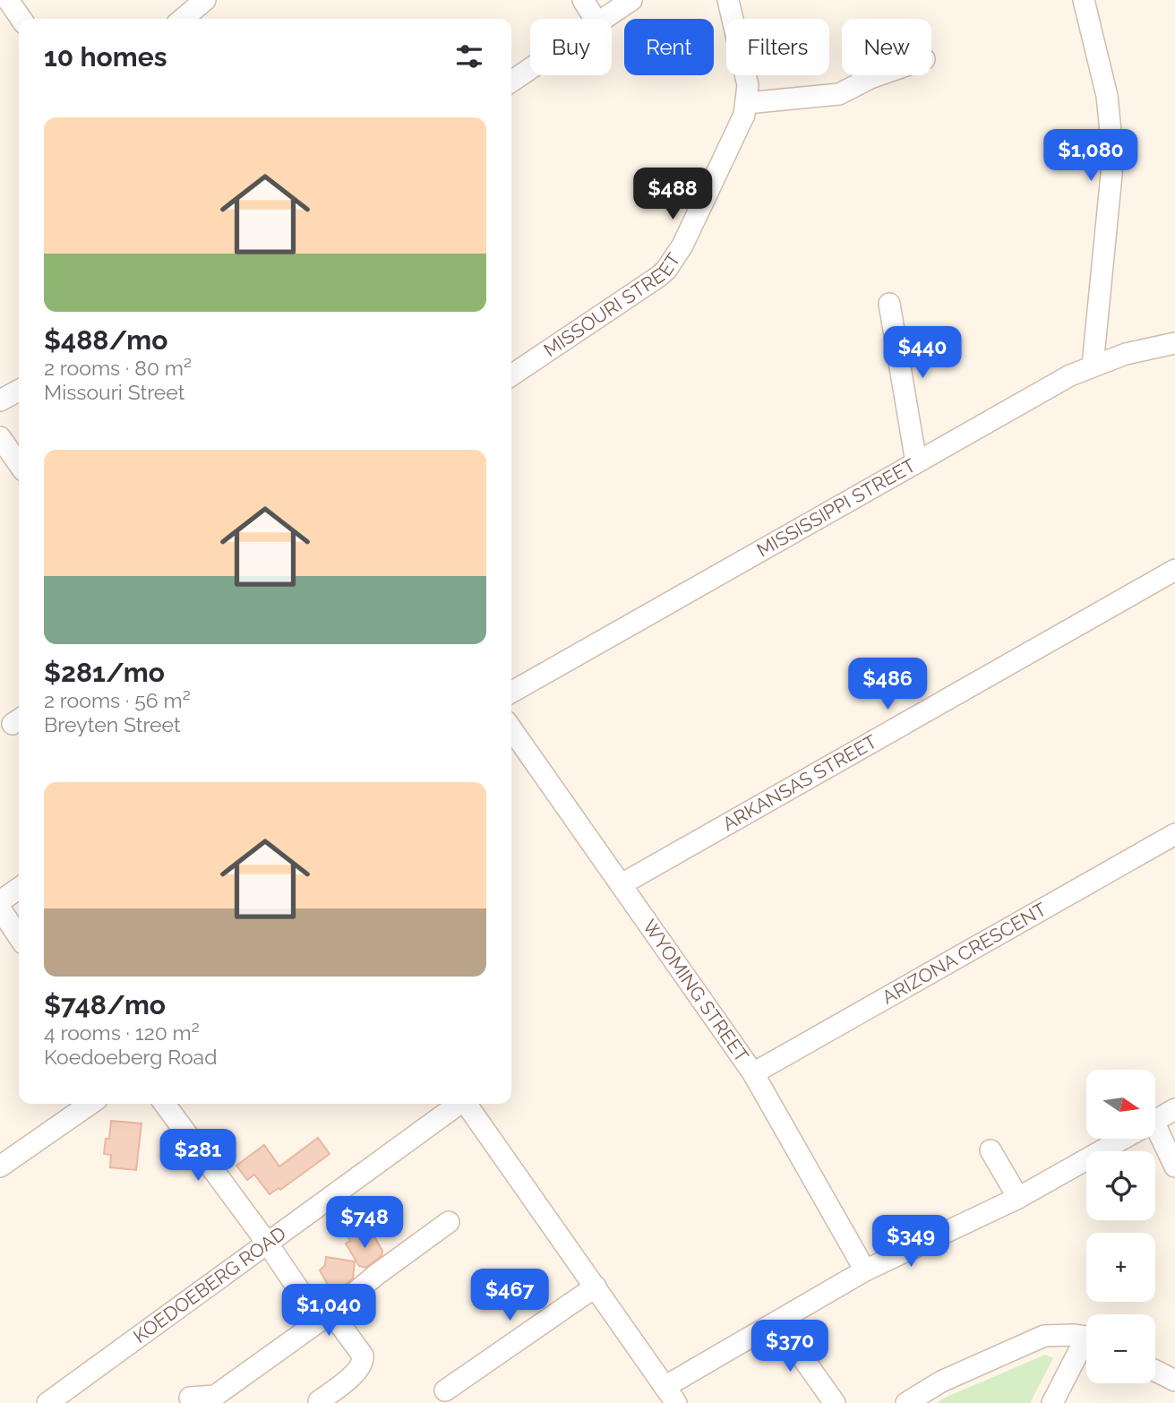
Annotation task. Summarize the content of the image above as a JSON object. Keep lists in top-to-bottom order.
{
  "streets": {
    "street": [
      "MISSOURI STREET",
      "MISSISSIPPI STREET",
      "ARKANSAS STREET",
      "ARIZONA CRESCENT",
      "WYOMING STREET",
      "KOEDOEBERG ROAD"
    ]
  },
  "crossings": [
    ["ARKANSAS STREET", "WYOMING STREET"],
    ["ARIZONA CRESCENT", "WYOMING STREET"]
  ],
  "north": "right",
  "page": {
    "chip": [
      "Buy",
      "Rent",
      "Filters",
      "New"
    ],
    "heading": "10 homes",
    "list": [
      {
        "name": "$488/mo",
        "note": "2 rooms · 80 m² · Missouri Street"
      },
      {
        "name": "$281/mo",
        "note": "2 rooms · 56 m² · Breyten Street"
      },
      {
        "name": "$748/mo",
        "note": "4 rooms · 120 m² · Koedoeberg Road"
      }
    ],
    "price": [
      "$1,080",
      "$488",
      "$440",
      "$486",
      "$281",
      "$748",
      "$349",
      "$467",
      "$1,040",
      "$370"
    ],
    "map_buttons": ["+", "−"]
  }
}
